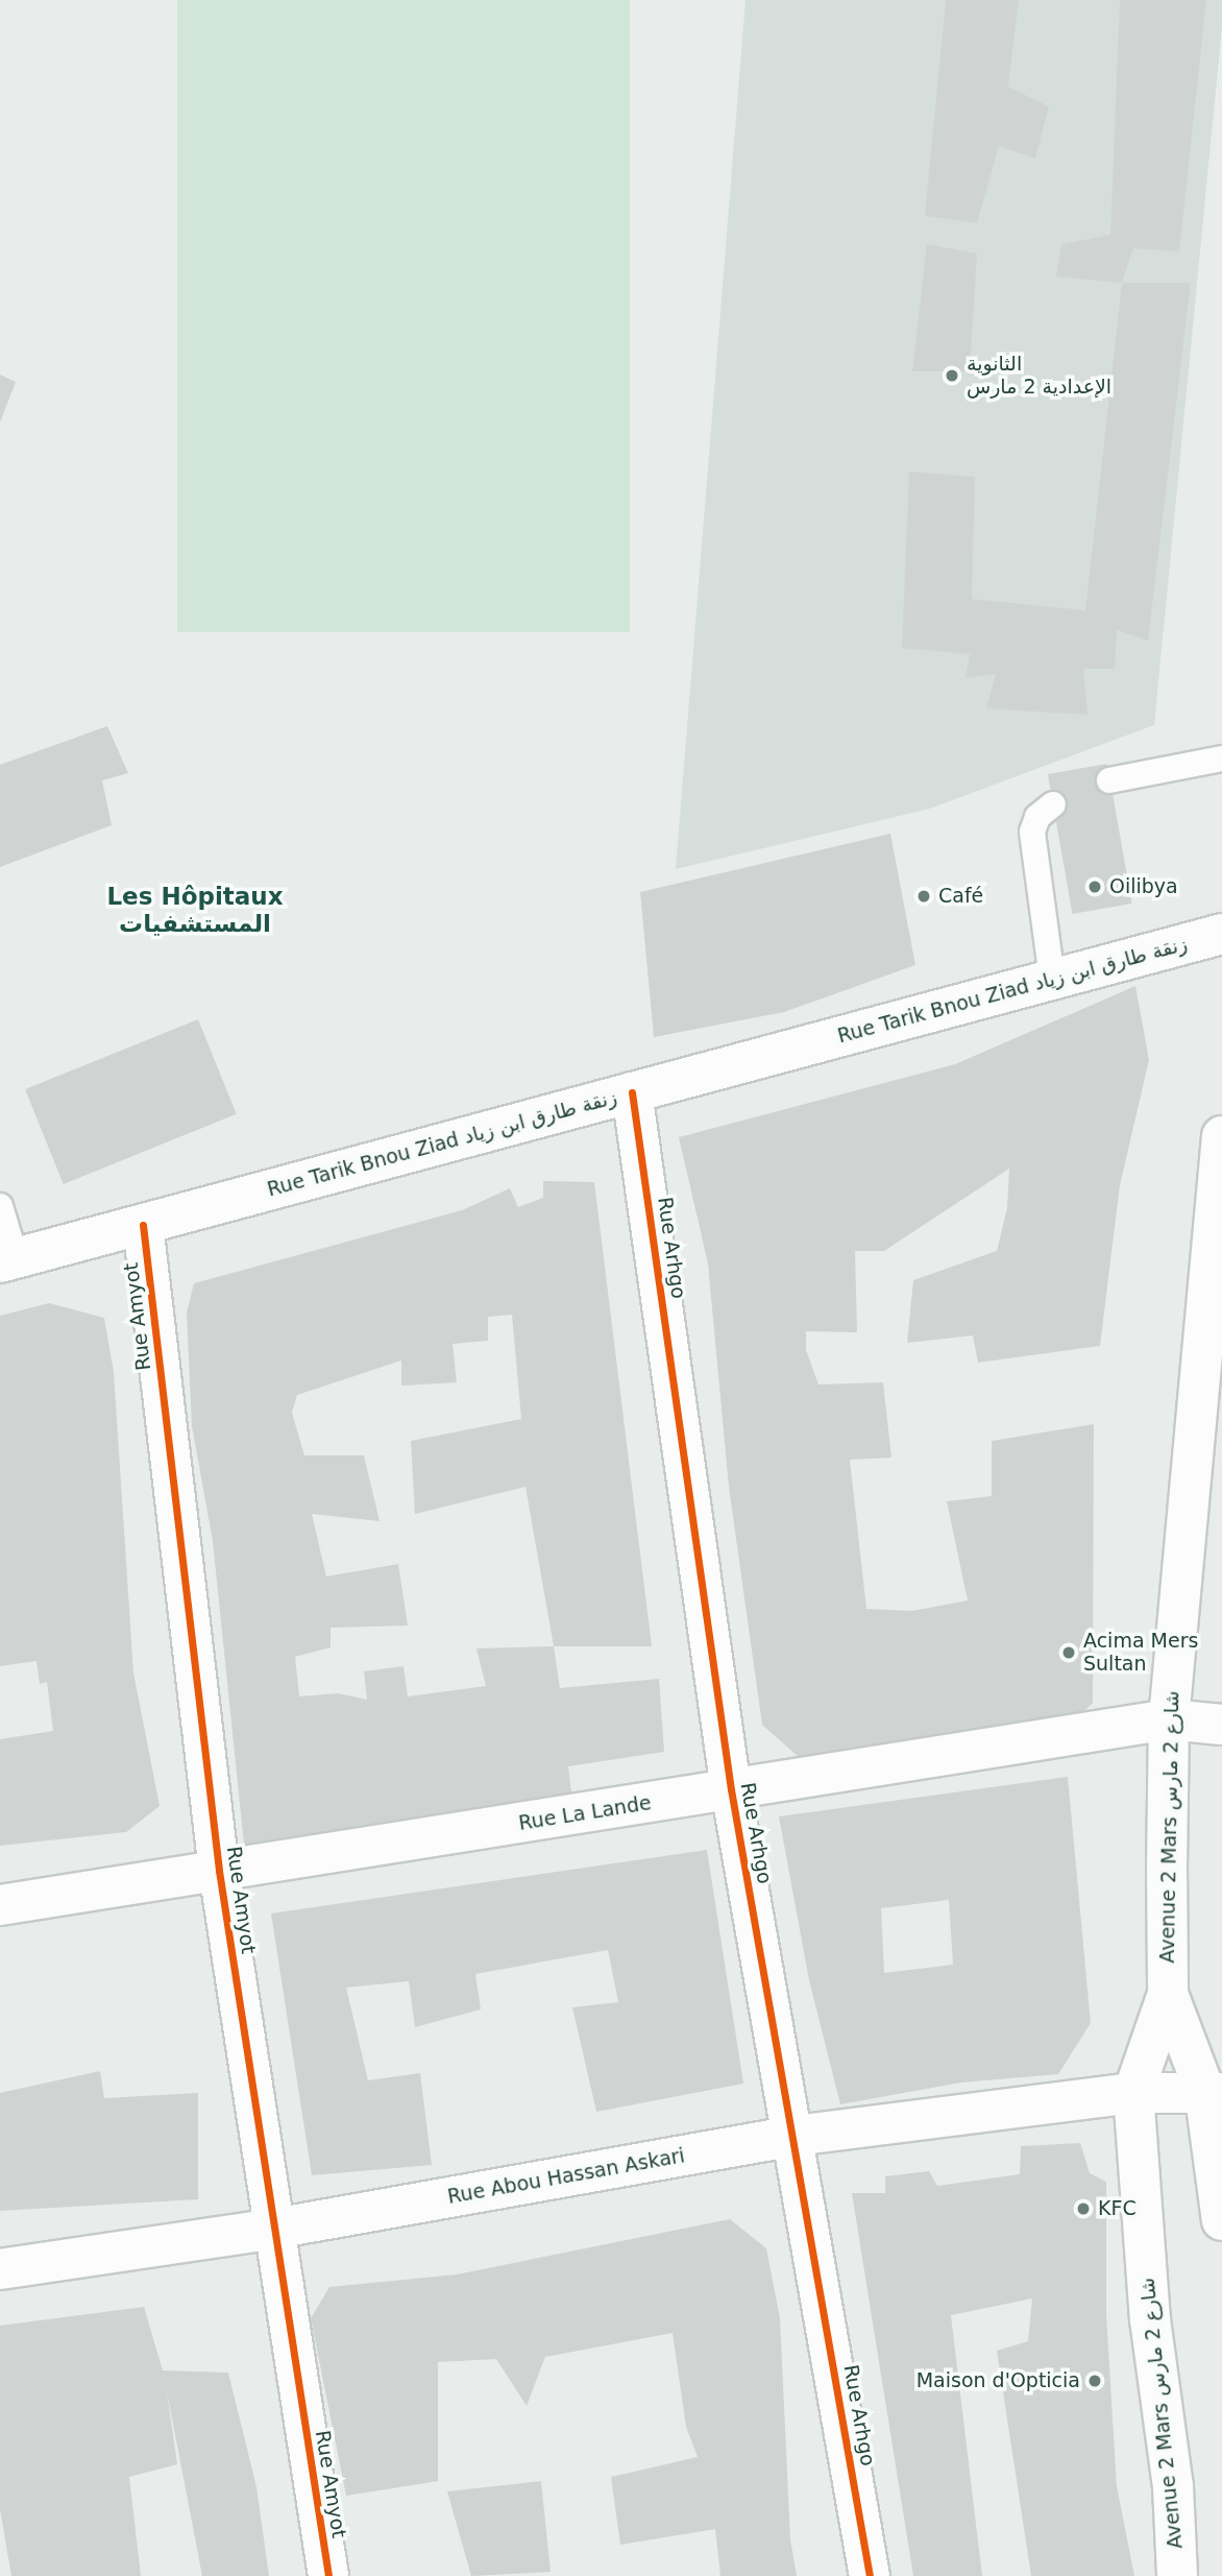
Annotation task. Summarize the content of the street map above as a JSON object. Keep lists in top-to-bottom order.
{
  "streets": {
    "street": [
      "Rue Tarik Bnou Ziad زنقة طارق ابن زياد",
      "Rue Arhgo",
      "Rue Amyot",
      "Rue La Lande",
      "Avenue 2 Mars شارع 2 مارس",
      "Rue Abou Hassan Askari"
    ]
  },
  "crossings": [
    ["Rue Tarik Bnou Ziad زنقة طارق ابن زياد", "Rue Arhgo"],
    ["Rue Tarik Bnou Ziad زنقة طارق ابن زياد", "Rue Amyot"],
    ["Rue Arhgo", "Rue La Lande"],
    ["Rue Arhgo", "Rue Abou Hassan Askari"],
    ["Rue Amyot", "Rue La Lande"],
    ["Rue Amyot", "Rue Abou Hassan Askari"],
    ["Rue La Lande", "Avenue 2 Mars شارع 2 مارس"],
    ["Avenue 2 Mars شارع 2 مارس", "Rue Abou Hassan Askari"]
  ],
  "districts": ["Les Hôpitaux المستشفيات"],
  "places": [
    "الثانوية الإعدادية 2 مارس",
    "Oilibya",
    "Café",
    "Acima Mers Sultan",
    "KFC",
    "Maison d'Opticia"
  ]
}
